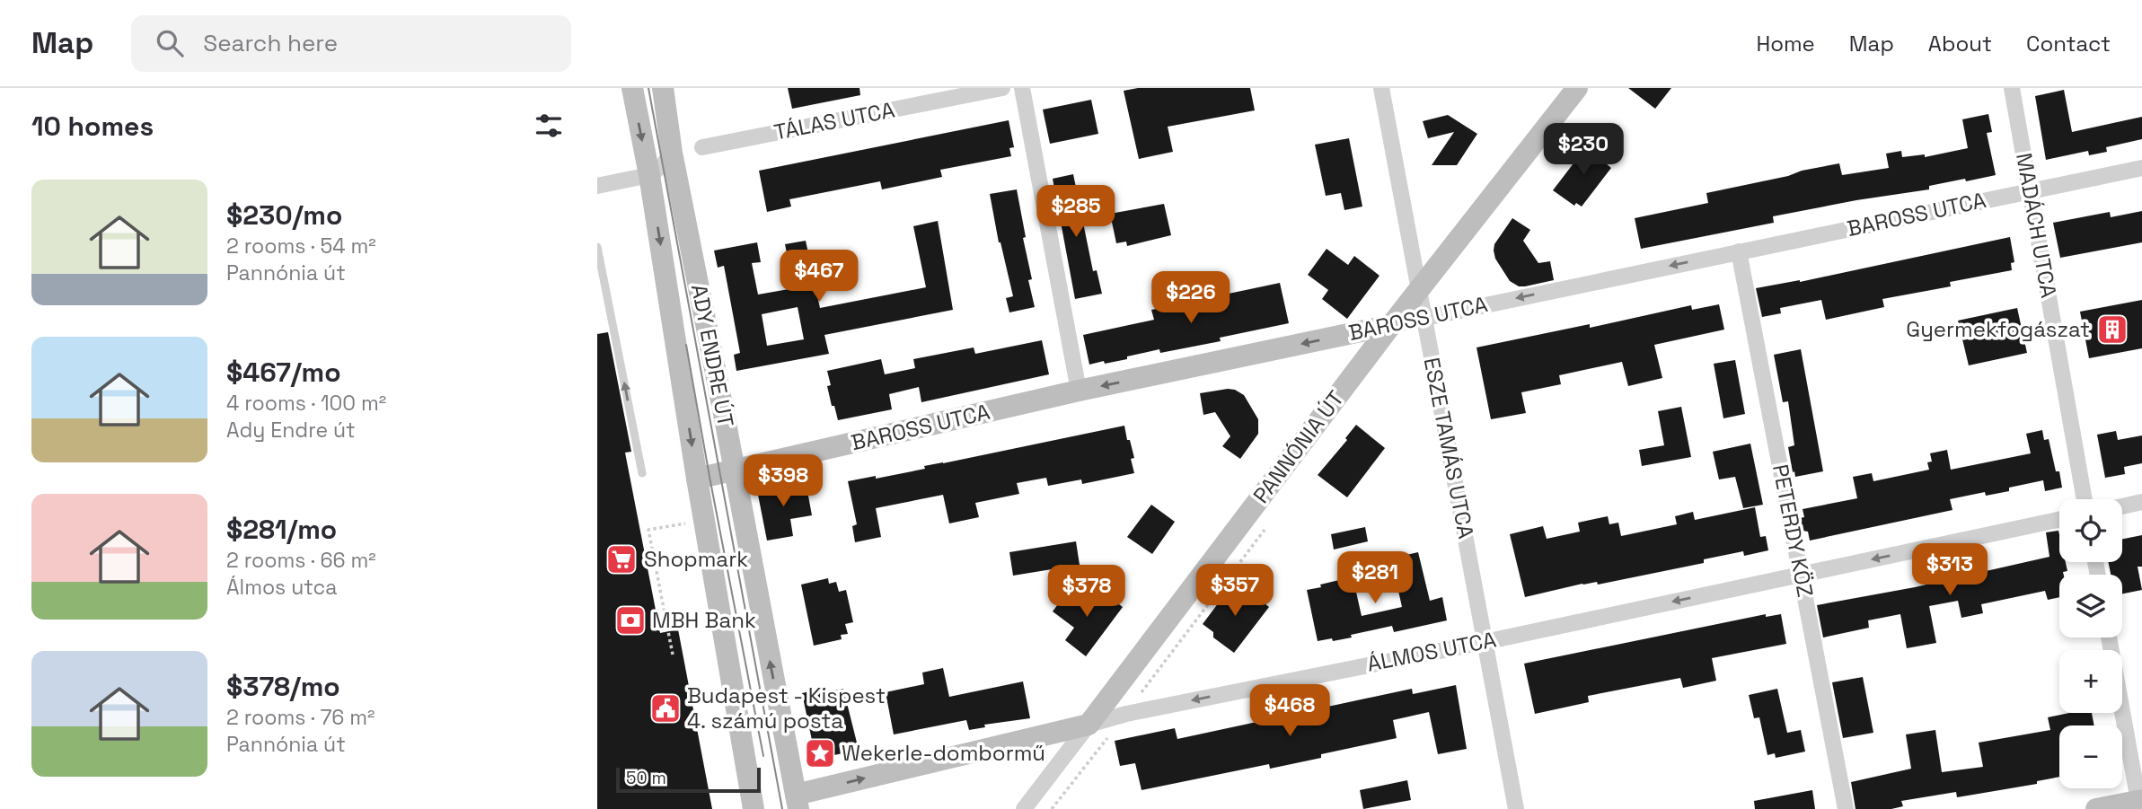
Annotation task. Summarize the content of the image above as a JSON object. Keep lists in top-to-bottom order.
{
  "streets": {
    "street": [
      "TÁLAS UTCA",
      "BAROSS UTCA",
      "MADÁCH UTCA",
      "ADY ENDRE ÚT",
      "PANNÓNIA ÚT",
      "ESZE TAMÁS UTCA",
      "PETERDY KÖZ",
      "ÁLMOS UTCA"
    ]
  },
  "crossings": [
    ["BAROSS UTCA", "MADÁCH UTCA"],
    ["BAROSS UTCA", "ADY ENDRE ÚT"],
    ["BAROSS UTCA", "PANNÓNIA ÚT"],
    ["BAROSS UTCA", "ESZE TAMÁS UTCA"],
    ["BAROSS UTCA", "PETERDY KÖZ"],
    ["ADY ENDRE ÚT", "ÁLMOS UTCA"],
    ["PANNÓNIA ÚT", "ESZE TAMÁS UTCA"],
    ["PANNÓNIA ÚT", "ÁLMOS UTCA"],
    ["ESZE TAMÁS UTCA", "ÁLMOS UTCA"],
    ["PETERDY KÖZ", "ÁLMOS UTCA"]
  ],
  "one_way": ["BAROSS UTCA"],
  "places": {
    "building": ["Gyermekfogászat"],
    "supermarket": ["Shopmark"],
    "bank": ["MBH Bank"],
    "public building": ["Budapest - Kispest 4. számú posta"],
    "place": ["Wekerle-dombormű"]
  },
  "scale_bar": "50 m",
  "page": {
    "header": "Map",
    "search": "Search here",
    "nav": [
      "Home",
      "Map",
      "About",
      "Contact"
    ],
    "heading": "10 homes",
    "price": [
      "$230",
      "$285",
      "$467",
      "$226",
      "$398",
      "$313",
      "$281",
      "$357",
      "$378",
      "$468"
    ],
    "list": [
      {
        "name": "$230/mo",
        "note": "2 rooms · 54 m² · Pannónia út"
      },
      {
        "name": "$467/mo",
        "note": "4 rooms · 100 m² · Ady Endre út"
      },
      {
        "name": "$281/mo",
        "note": "2 rooms · 66 m² · Álmos utca"
      },
      {
        "name": "$378/mo",
        "note": "2 rooms · 76 m² · Pannónia út"
      }
    ],
    "map_buttons": ["+", "−"],
    "scale": "50 m"
  }
}
